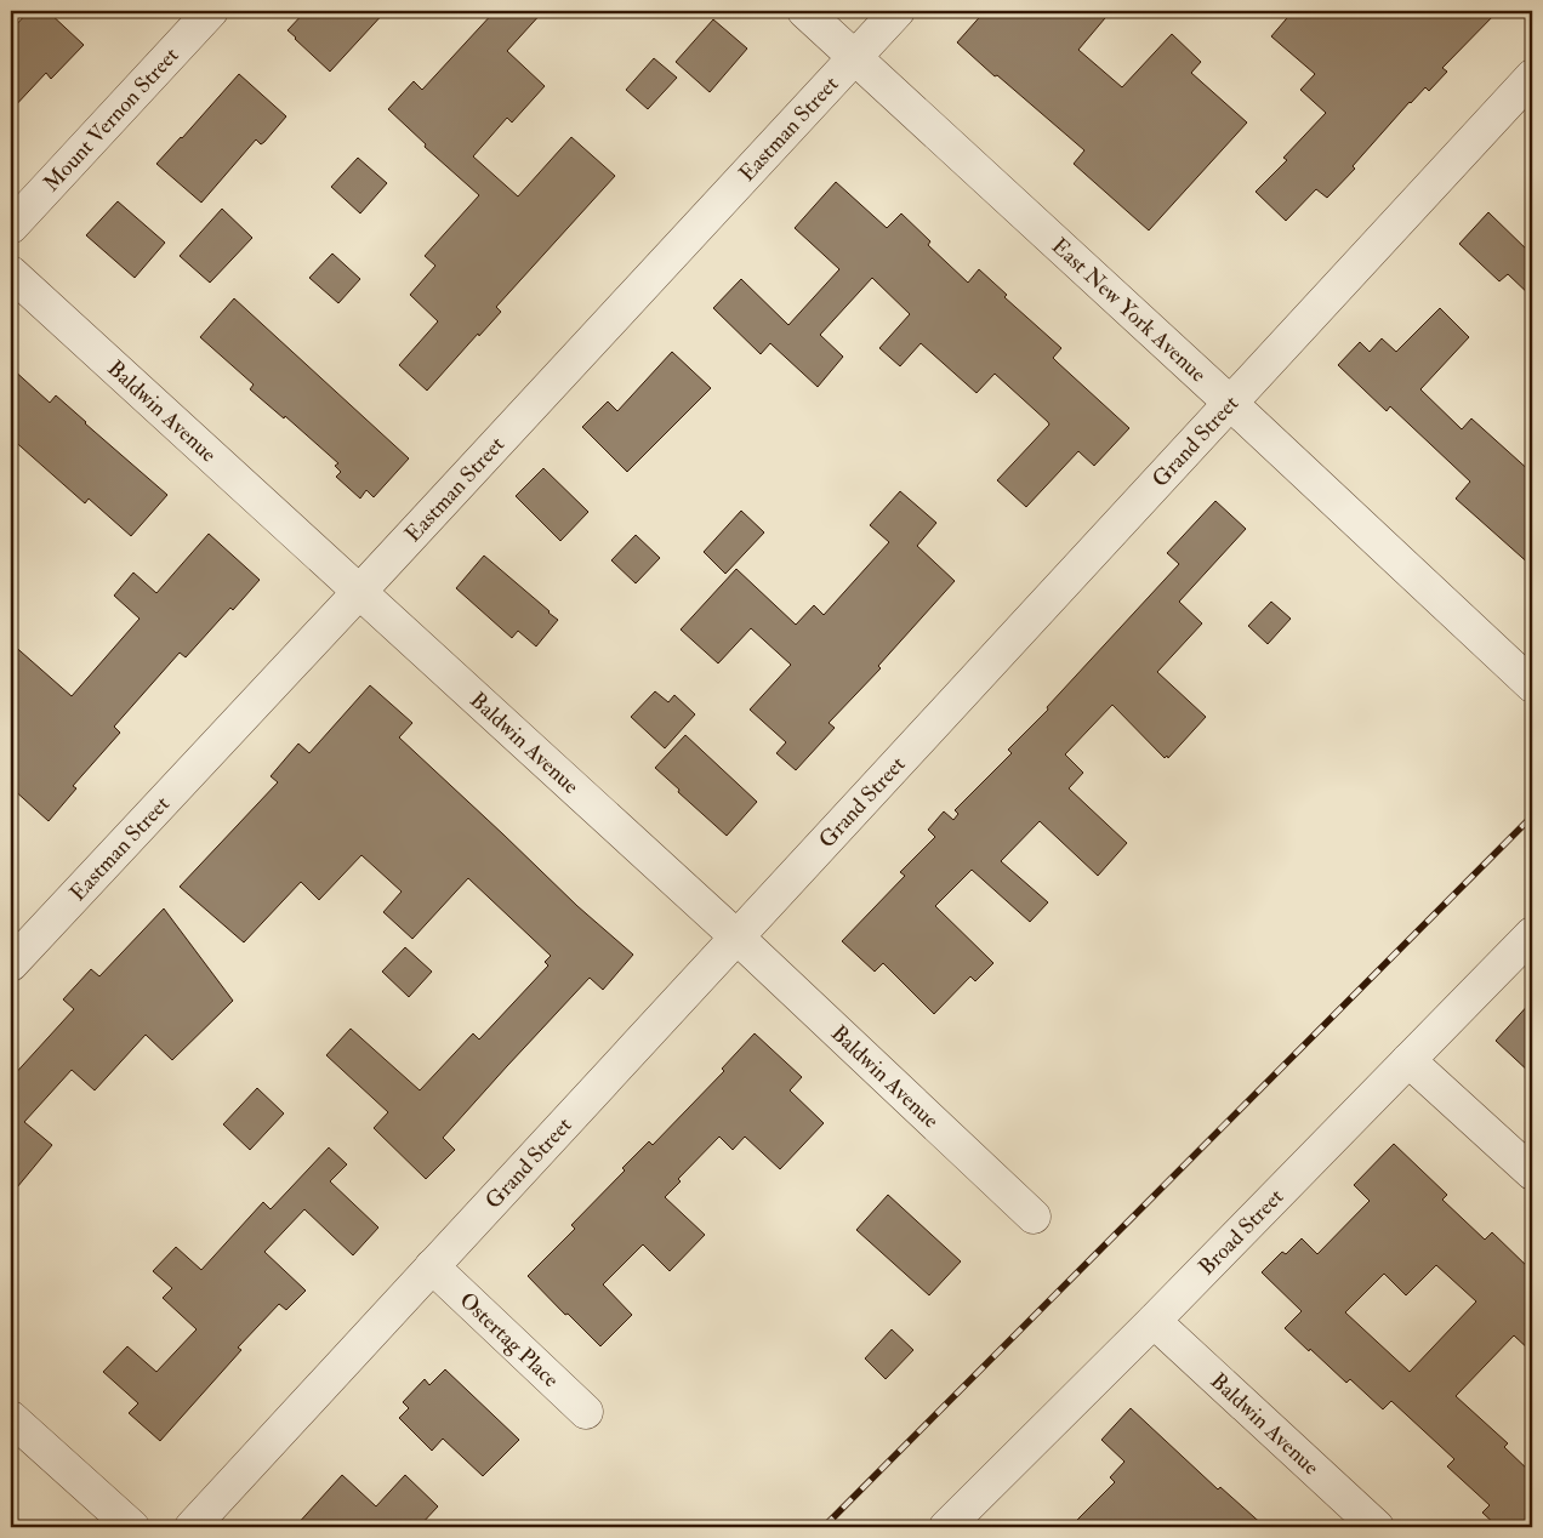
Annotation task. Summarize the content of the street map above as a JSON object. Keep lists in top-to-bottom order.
{
  "streets": {
    "street": [
      "Mount Vernon Street",
      "Eastman Street",
      "East New York Avenue",
      "Baldwin Avenue",
      "Grand Street",
      "Broad Street",
      "Ostertag Place"
    ]
  },
  "crossings": [
    ["Eastman Street", "East New York Avenue"],
    ["Eastman Street", "Baldwin Avenue"],
    ["East New York Avenue", "Grand Street"],
    ["Baldwin Avenue", "Grand Street"],
    ["Baldwin Avenue", "Broad Street"],
    ["Grand Street", "Ostertag Place"]
  ]
}
